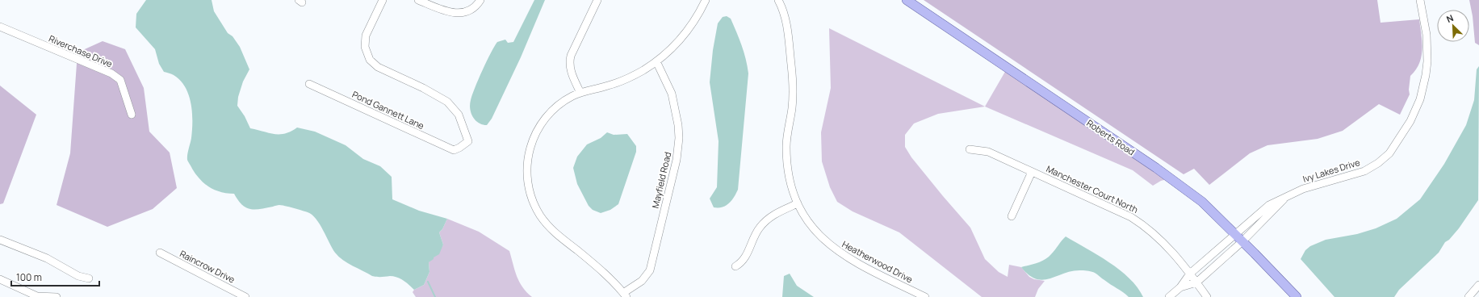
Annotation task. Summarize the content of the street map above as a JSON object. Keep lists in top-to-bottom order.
{
  "streets": {
    "main road": ["Roberts Road"],
    "street": [
      "Riverchase Drive",
      "Pond Gannett Lane",
      "Ivy Lakes Drive",
      "Mayfield Road",
      "Manchester Court North",
      "Heatherwood Drive",
      "Raincrow Drive"
    ]
  },
  "crossings": [
    ["Roberts Road", "Ivy Lakes Drive"],
    ["Ivy Lakes Drive", "Manchester Court North"]
  ],
  "scale_bar": "100 m",
  "north": "top left"
}
